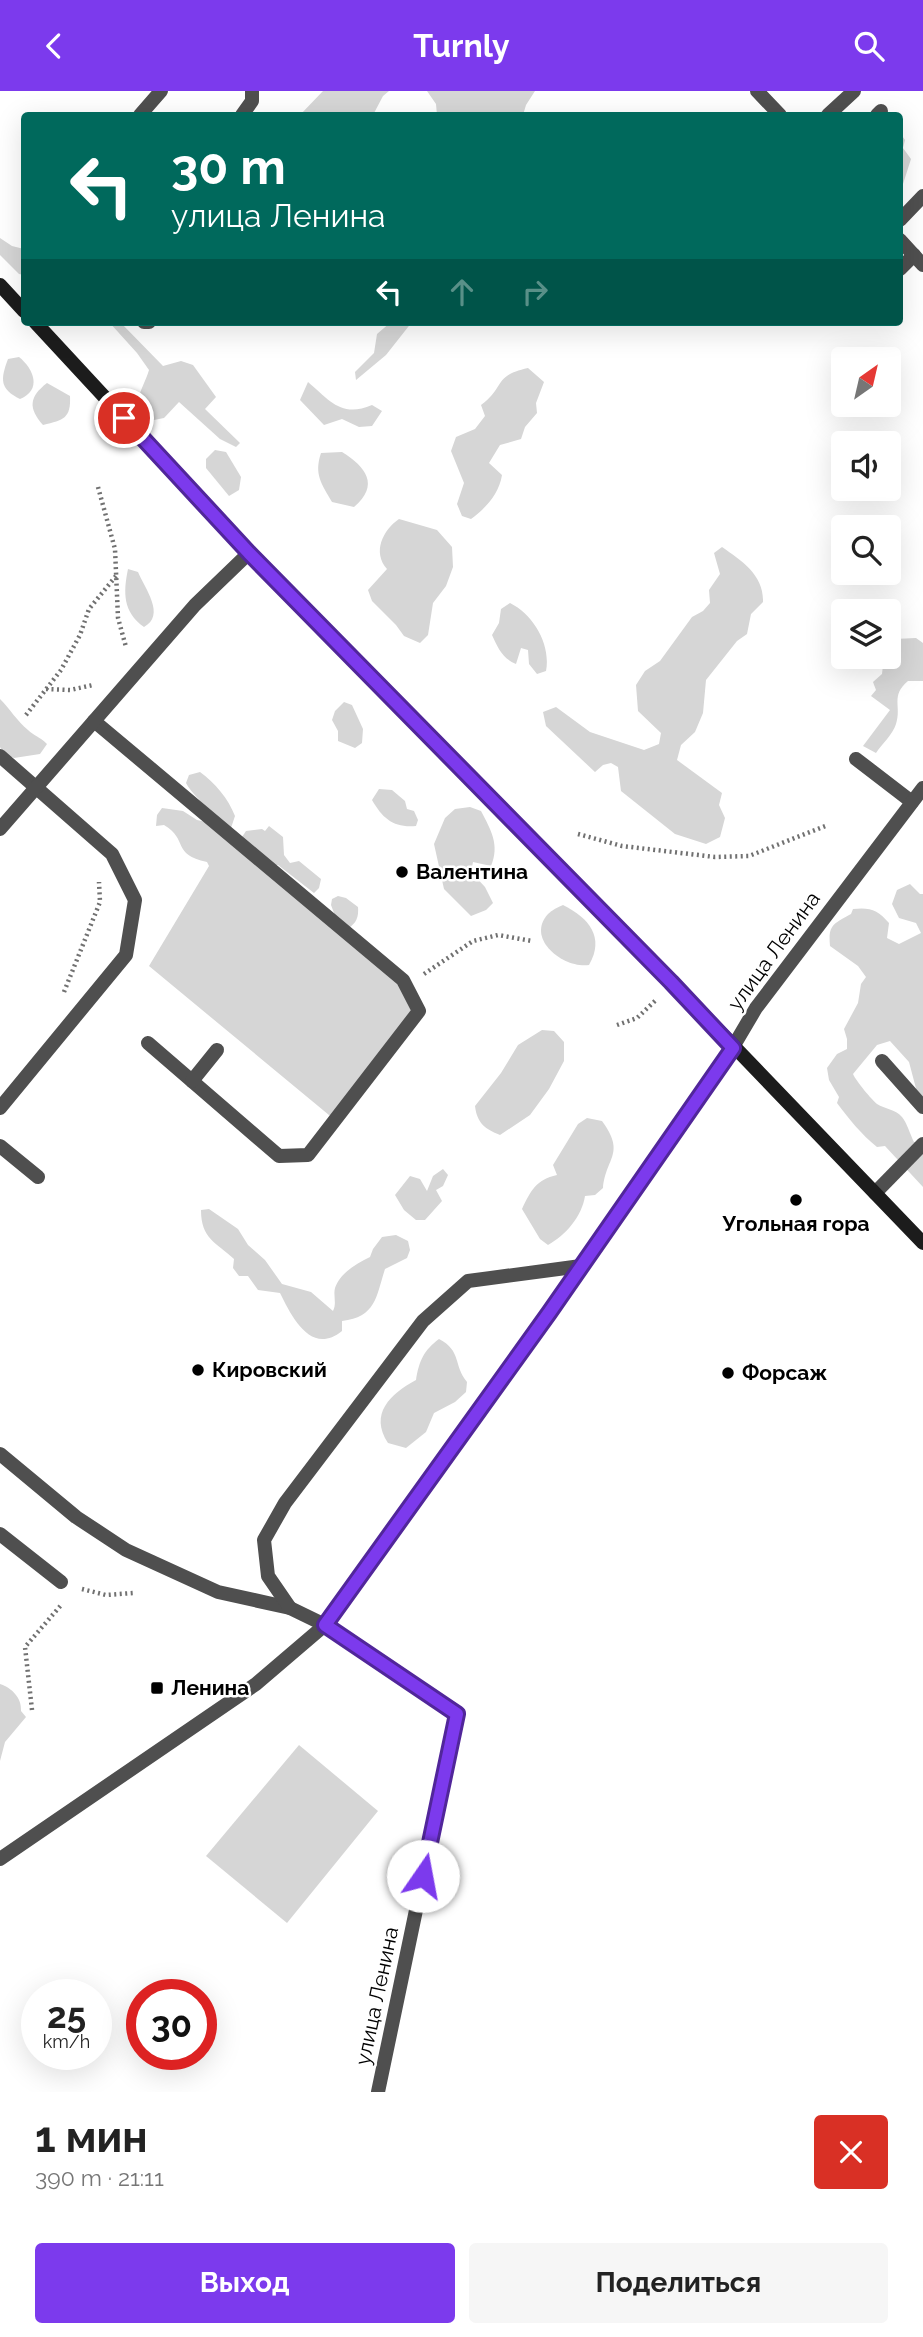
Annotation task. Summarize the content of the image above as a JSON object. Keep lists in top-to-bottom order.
{
  "streets": {
    "street": ["улица Ленина"]
  },
  "places": {
    "other": [
      "Валентина",
      "Угольная гора",
      "Кировский",
      "Форсаж"
    ],
    "transit": ["Ленина"]
  },
  "north": "top right",
  "page": {
    "header": "Turnly",
    "turn": ["30 m", "улица Ленина"],
    "speed": "25 km/h",
    "limit": "30",
    "heading": ["1 мин", "390 m · 21:11"],
    "buttons": ["Выход", "Поделиться"]
  }
}
